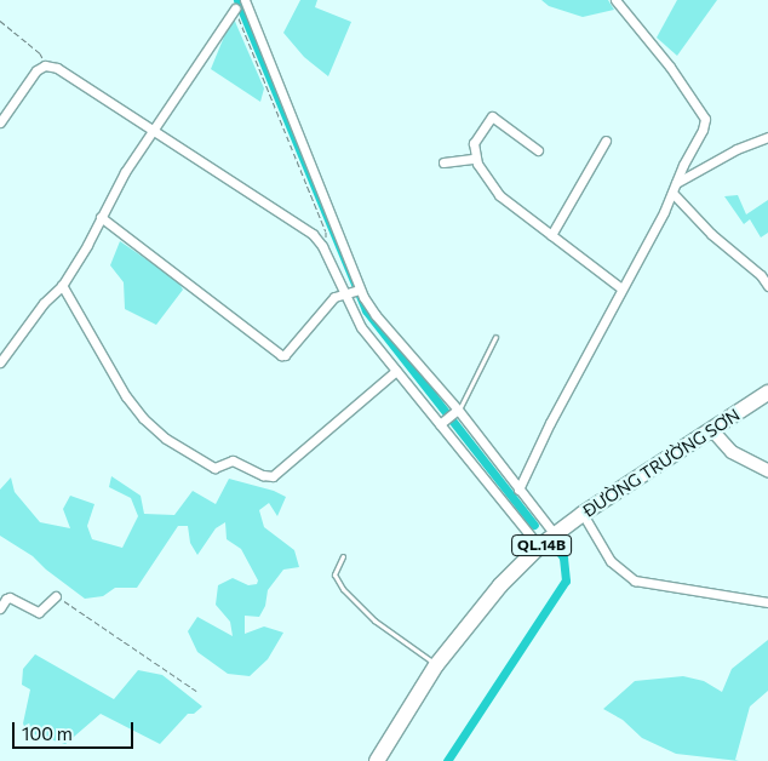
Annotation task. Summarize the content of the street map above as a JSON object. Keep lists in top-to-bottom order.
{
  "streets": {
    "highway": ["ĐƯỜNG TRƯỜNG SƠN", "QL.14B"]
  },
  "scale_bar": "100 m"
}
